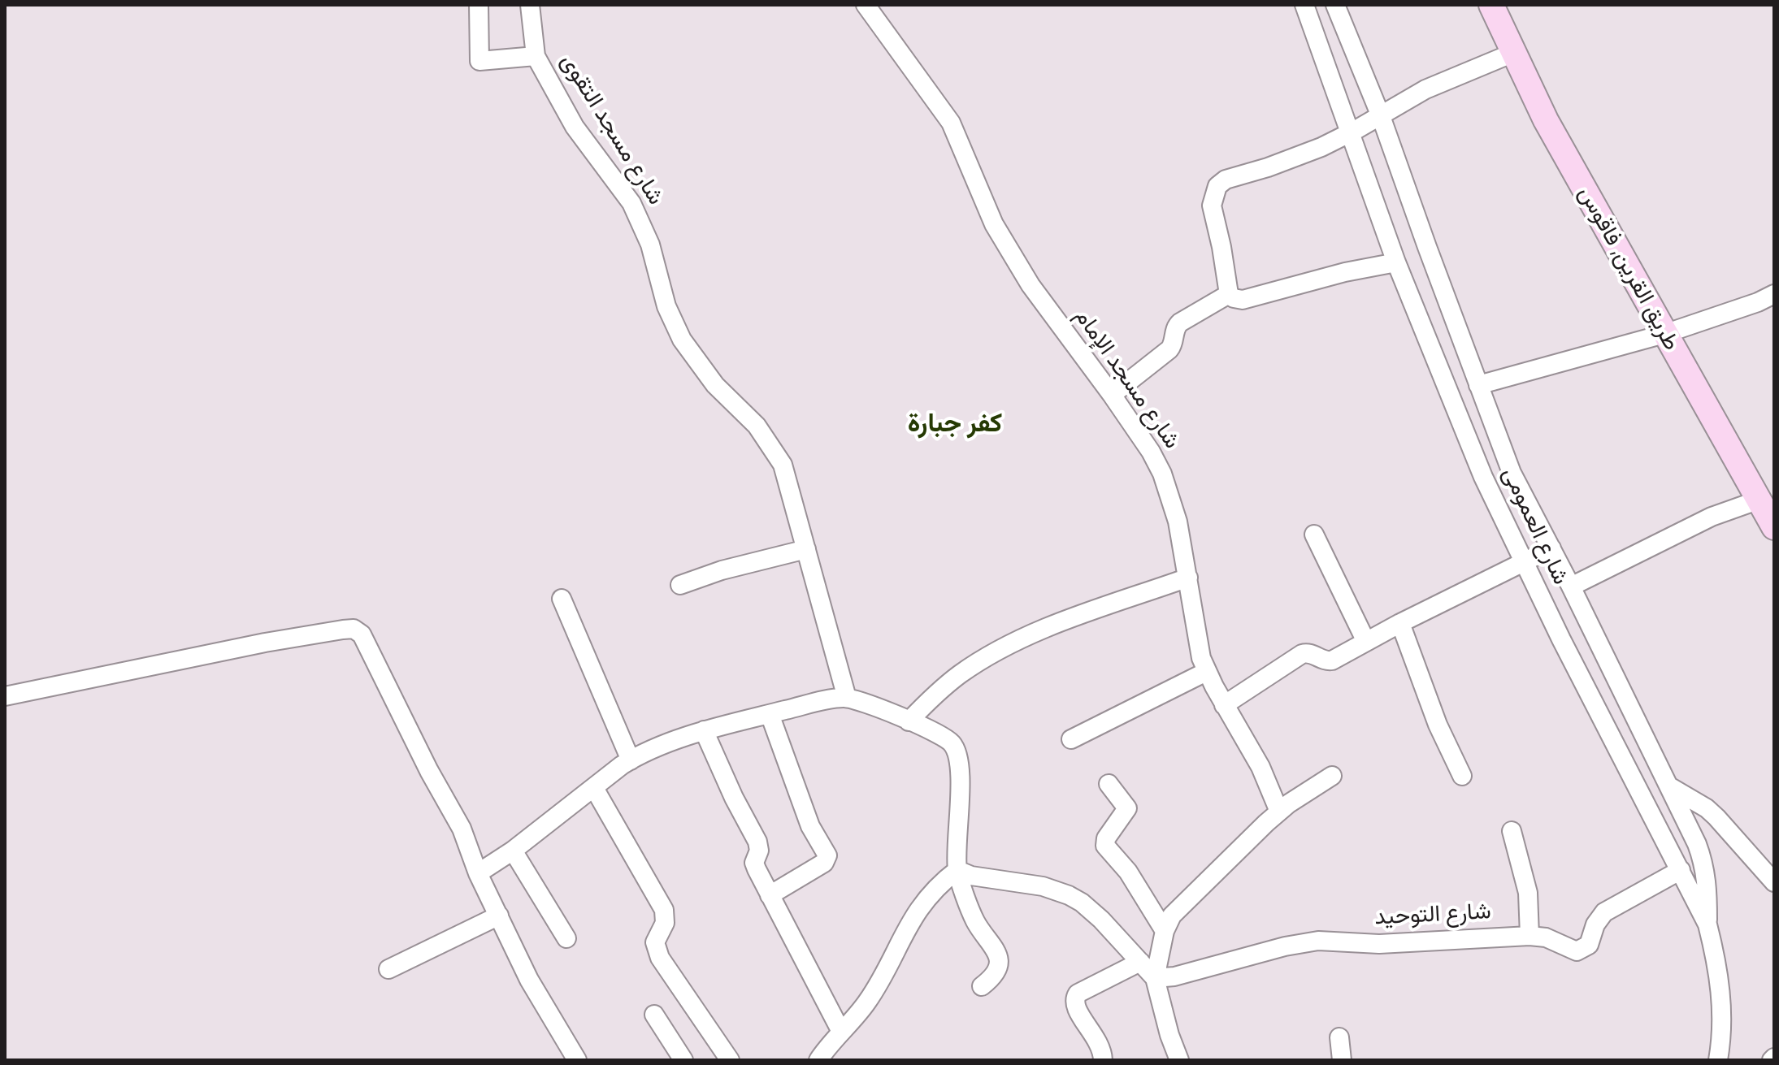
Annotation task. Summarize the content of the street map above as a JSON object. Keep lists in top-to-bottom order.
{
  "streets": {
    "street": [
      "شارع مسجد التقوى",
      "طريق القرين, فاقوس",
      "شارع مسجد الإمام",
      "شارع العمومى",
      "شارع التوحيد"
    ]
  },
  "crossings": [
    ["شارع العمومى", "شارع التوحيد"]
  ],
  "districts": ["كفر جبارة"]
}
